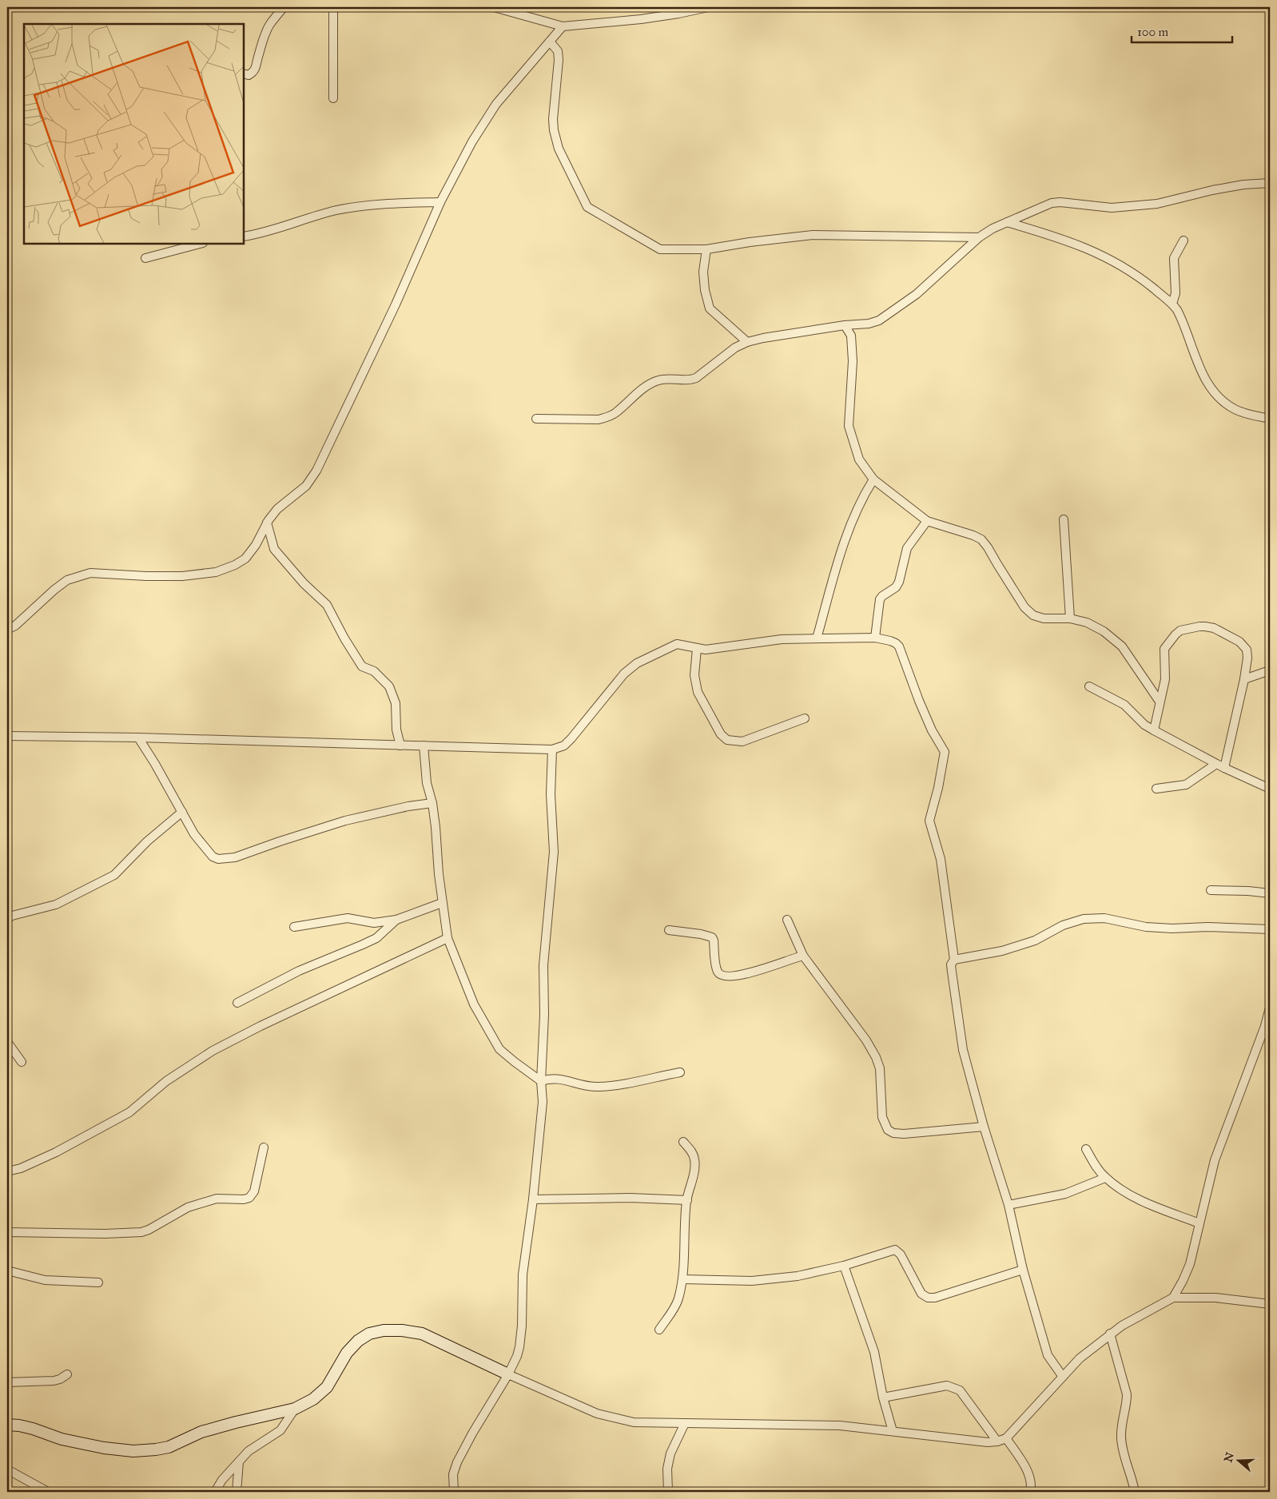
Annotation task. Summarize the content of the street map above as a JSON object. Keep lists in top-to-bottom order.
{
  "scale_bar": "100 m",
  "north": "left"
}
